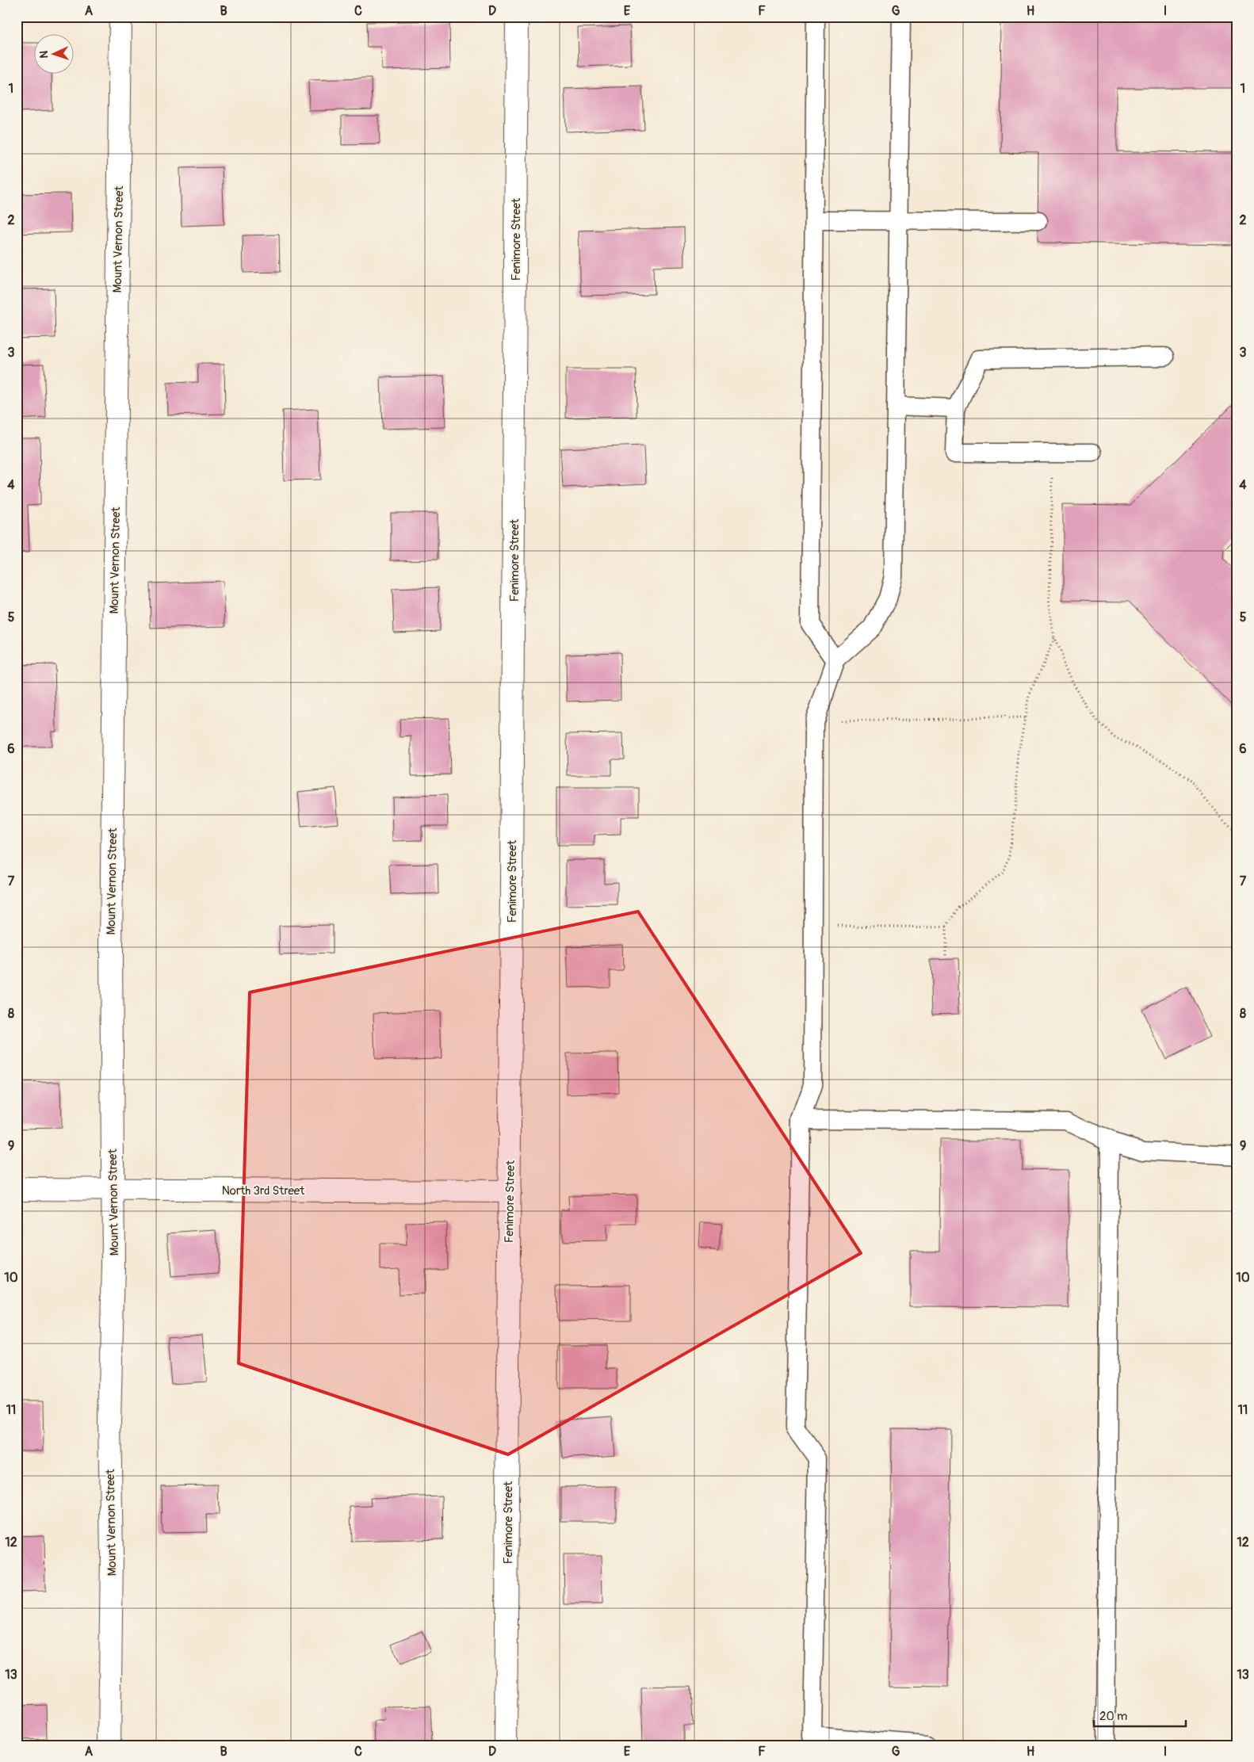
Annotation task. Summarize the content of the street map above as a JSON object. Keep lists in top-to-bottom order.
{
  "streets": {
    "street": ["Mount Vernon Street", "Fenimore Street", "North 3rd Street"]
  },
  "crossings": [
    ["Mount Vernon Street", "North 3rd Street"],
    ["Fenimore Street", "North 3rd Street"]
  ],
  "scale_bar": "20 m",
  "north": "left",
  "grid": {
    "columns": [
      "A",
      "B",
      "C",
      "D",
      "E",
      "F",
      "G",
      "H",
      "I"
    ],
    "rows": [
      "1",
      "2",
      "3",
      "4",
      "5",
      "6",
      "7",
      "8",
      "9",
      "10",
      "11",
      "12",
      "13"
    ]
  }
}
